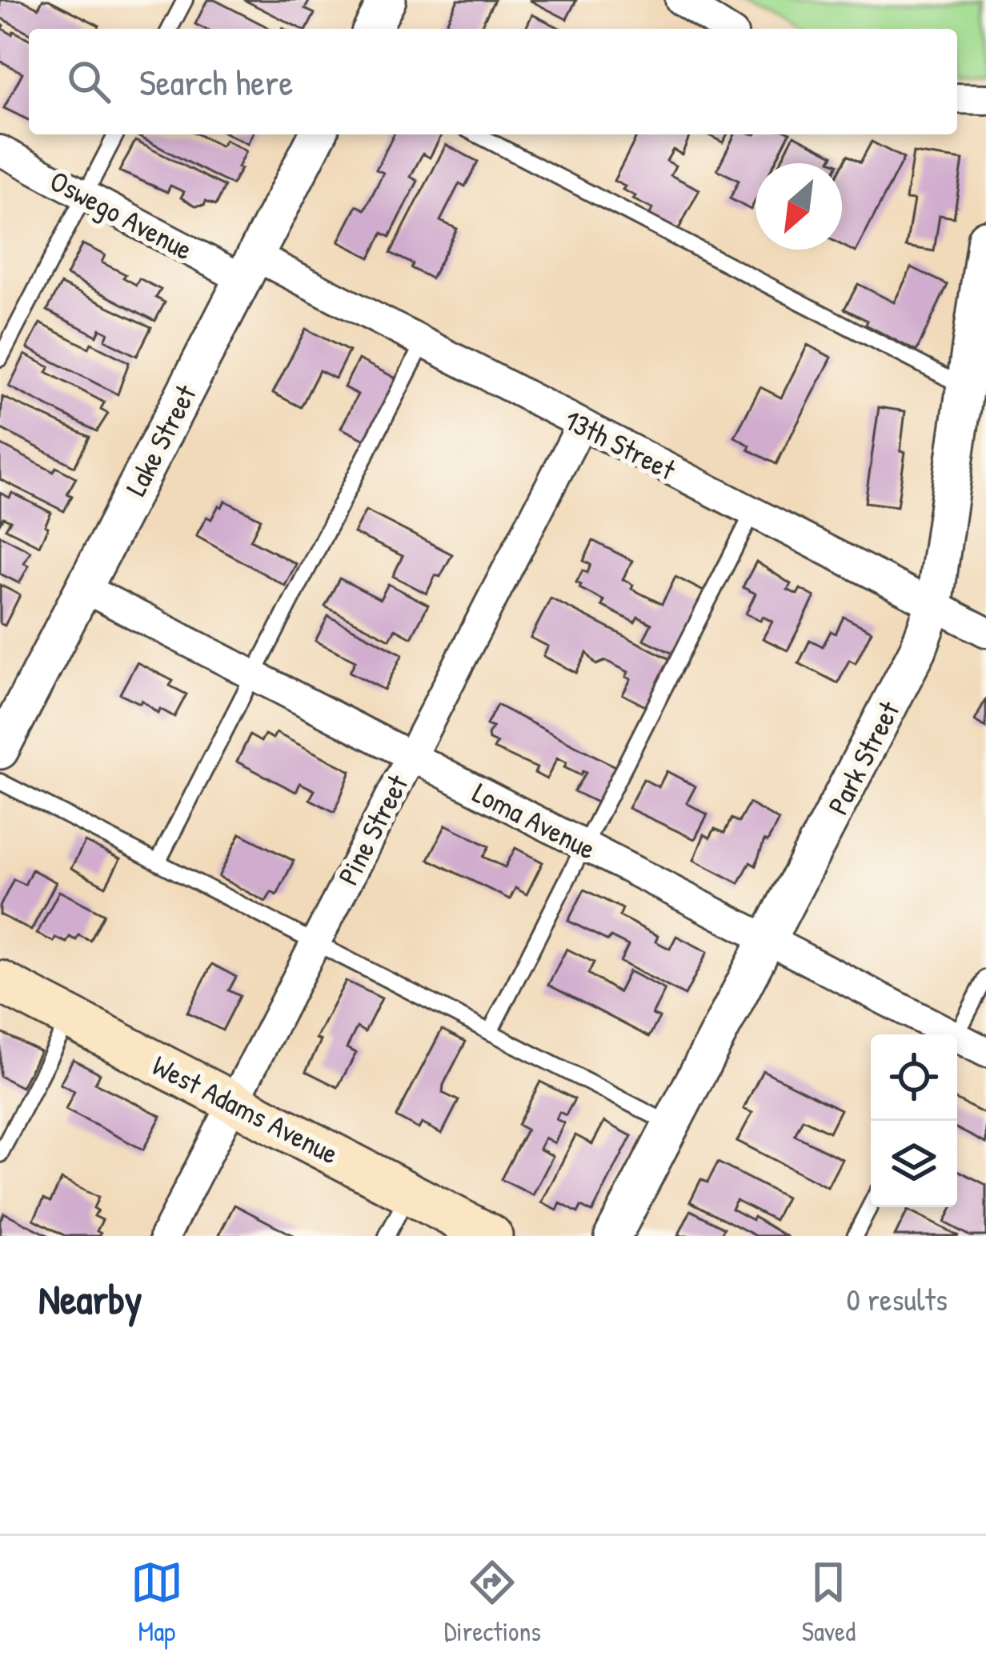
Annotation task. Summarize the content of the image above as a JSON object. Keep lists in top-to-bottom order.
{
  "streets": {
    "main road": ["West Adams Avenue"],
    "street": [
      "Oswego Avenue",
      "Lake Street",
      "13th Street",
      "Park Street",
      "Loma Avenue",
      "Pine Street"
    ]
  },
  "crossings": [
    ["Oswego Avenue", "Lake Street"],
    ["Oswego Avenue", "13th Street"],
    ["Lake Street", "13th Street"],
    ["Lake Street", "Loma Avenue"],
    ["13th Street", "Park Street"],
    ["13th Street", "Pine Street"],
    ["Park Street", "Loma Avenue"],
    ["Loma Avenue", "Pine Street"],
    ["Pine Street", "West Adams Avenue"]
  ],
  "north": "bottom left",
  "page": {
    "search": "Search here",
    "heading": ["Nearby", "0 results"],
    "nav": ["Map", "Directions", "Saved"]
  }
}
